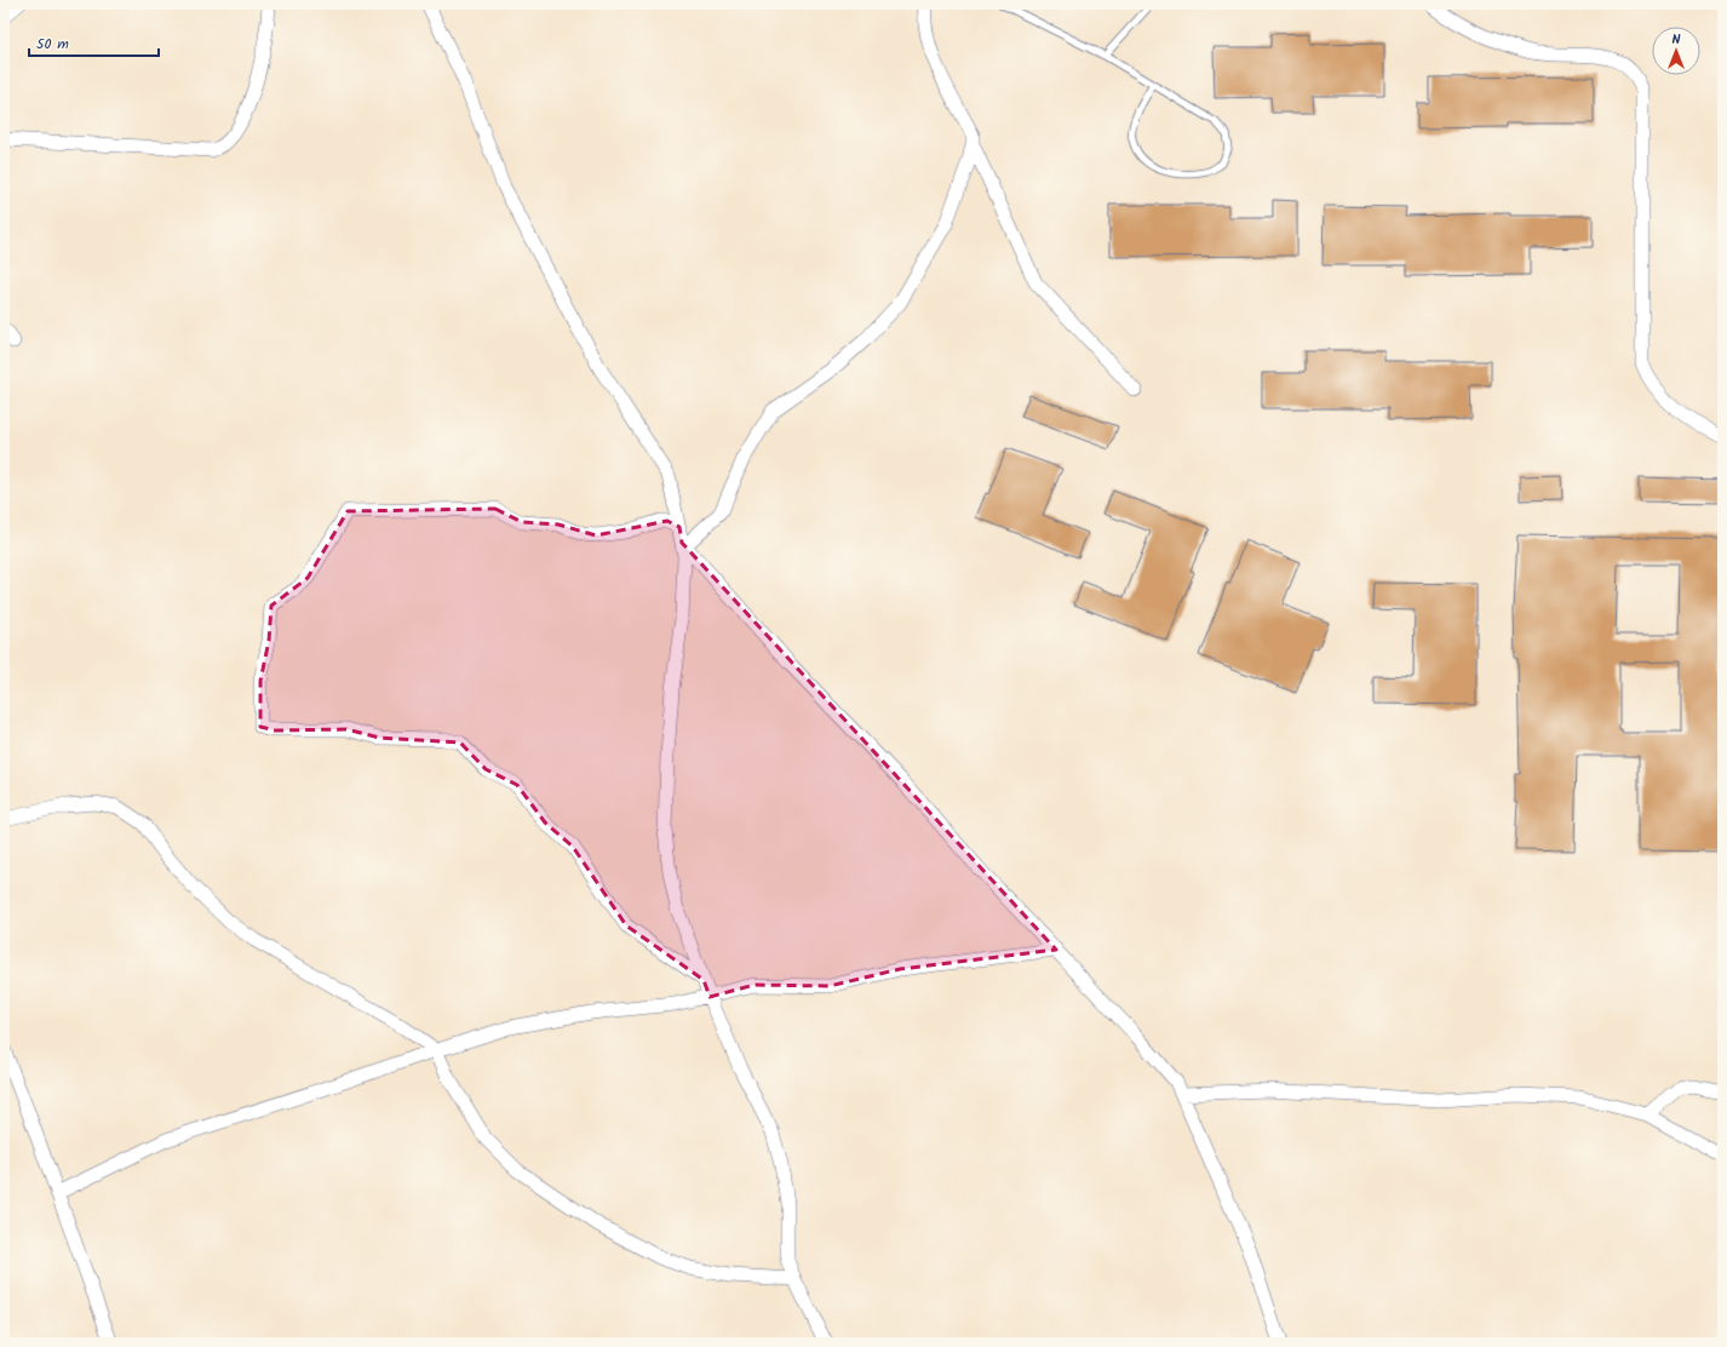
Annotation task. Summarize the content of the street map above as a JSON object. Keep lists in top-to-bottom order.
{
  "scale_bar": "50 m",
  "north": "top"
}
